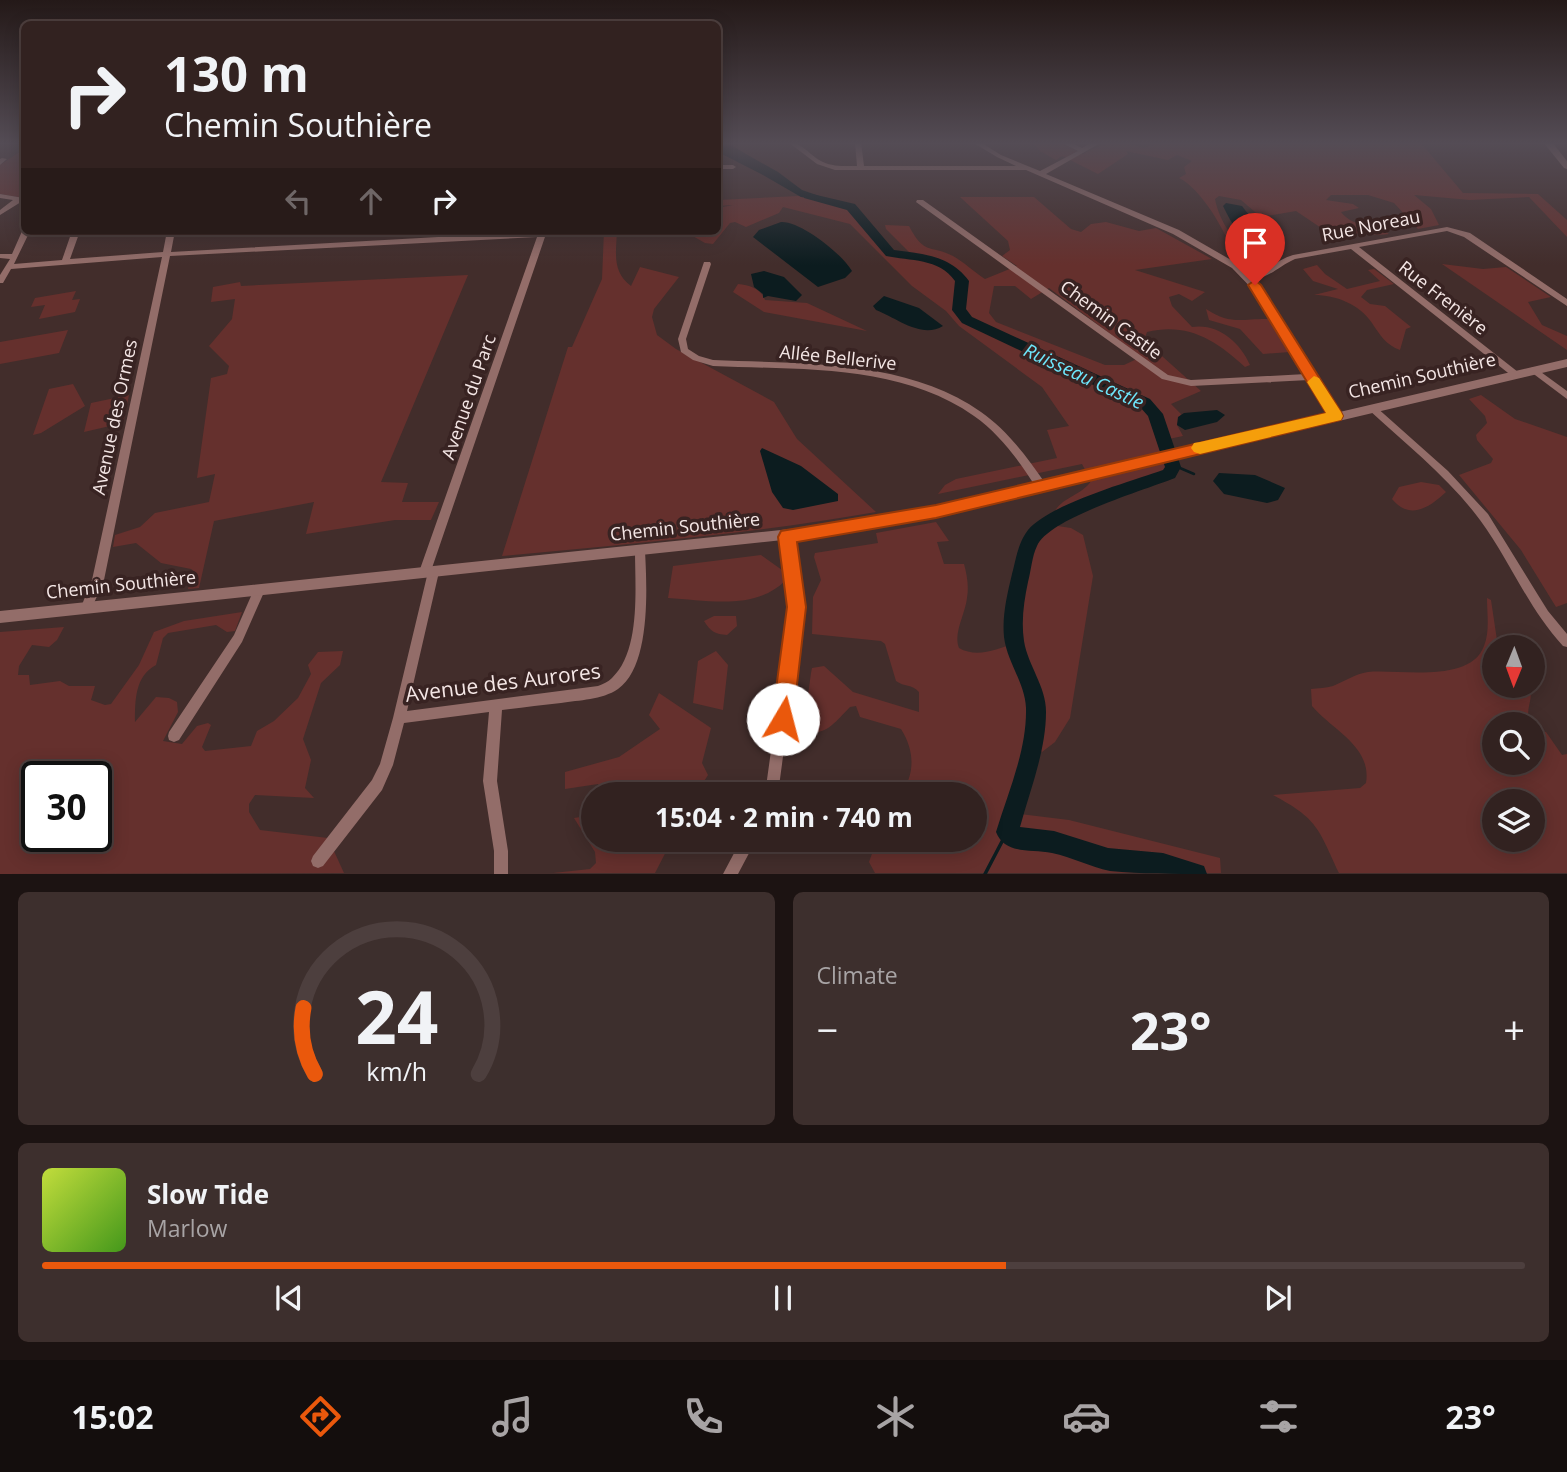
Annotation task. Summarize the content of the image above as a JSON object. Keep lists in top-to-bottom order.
{
  "streets": {
    "street": [
      "Rue Noreau",
      "Rue Frenière",
      "Chemin Castle",
      "Allée Bellerive",
      "Chemin Southière",
      "Avenue du Parc",
      "Avenue des Ormes",
      "Avenue des Aurores"
    ]
  },
  "crossings": [
    ["Rue Noreau", "Rue Frenière"],
    ["Rue Frenière", "Chemin Southière"],
    ["Allée Bellerive", "Chemin Southière"],
    ["Chemin Southière", "Avenue du Parc"],
    ["Chemin Southière", "Avenue des Ormes"],
    ["Chemin Southière", "Avenue des Aurores"],
    ["Avenue du Parc", "Avenue des Aurores"]
  ],
  "water": ["Ruisseau Castle"],
  "north": "bottom",
  "page": {
    "turn": ["130 m", "Chemin Southière"],
    "limit": "30",
    "trip": "15:04 · 2 min · 740 m",
    "tile": "Climate",
    "heat": ["−", "23°", "+"],
    "song": ["Slow Tide", "Marlow"],
    "tabs": ["15:02", "23°"],
    "gauge": ["24", "km/h"]
  }
}
